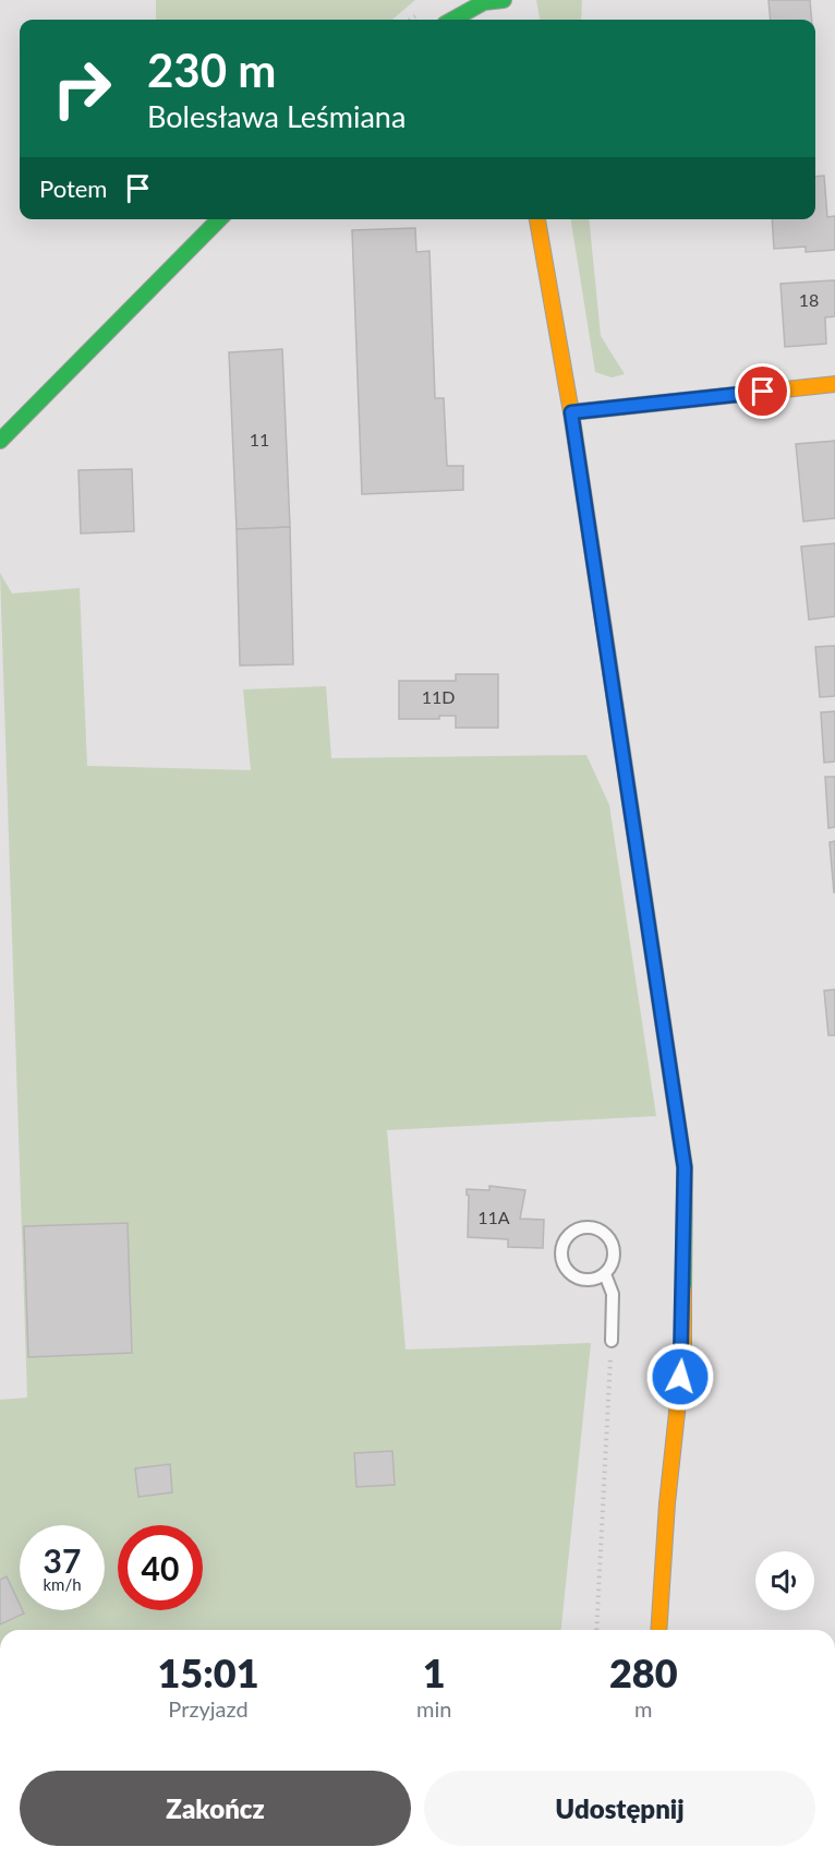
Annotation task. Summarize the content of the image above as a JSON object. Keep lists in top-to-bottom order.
{
  "house_numbers": [
    "18",
    "11",
    "11D",
    "11A"
  ],
  "page": {
    "turn": ["230 m", "Bolesława Leśmiana"],
    "then": "Potem",
    "speed": "37 km/h",
    "limit": "40",
    "eta": [
      "15:01",
      "Przyjazd",
      "1",
      "min",
      "280",
      "m"
    ],
    "buttons": ["Zakończ", "Udostępnij"]
  }
}
